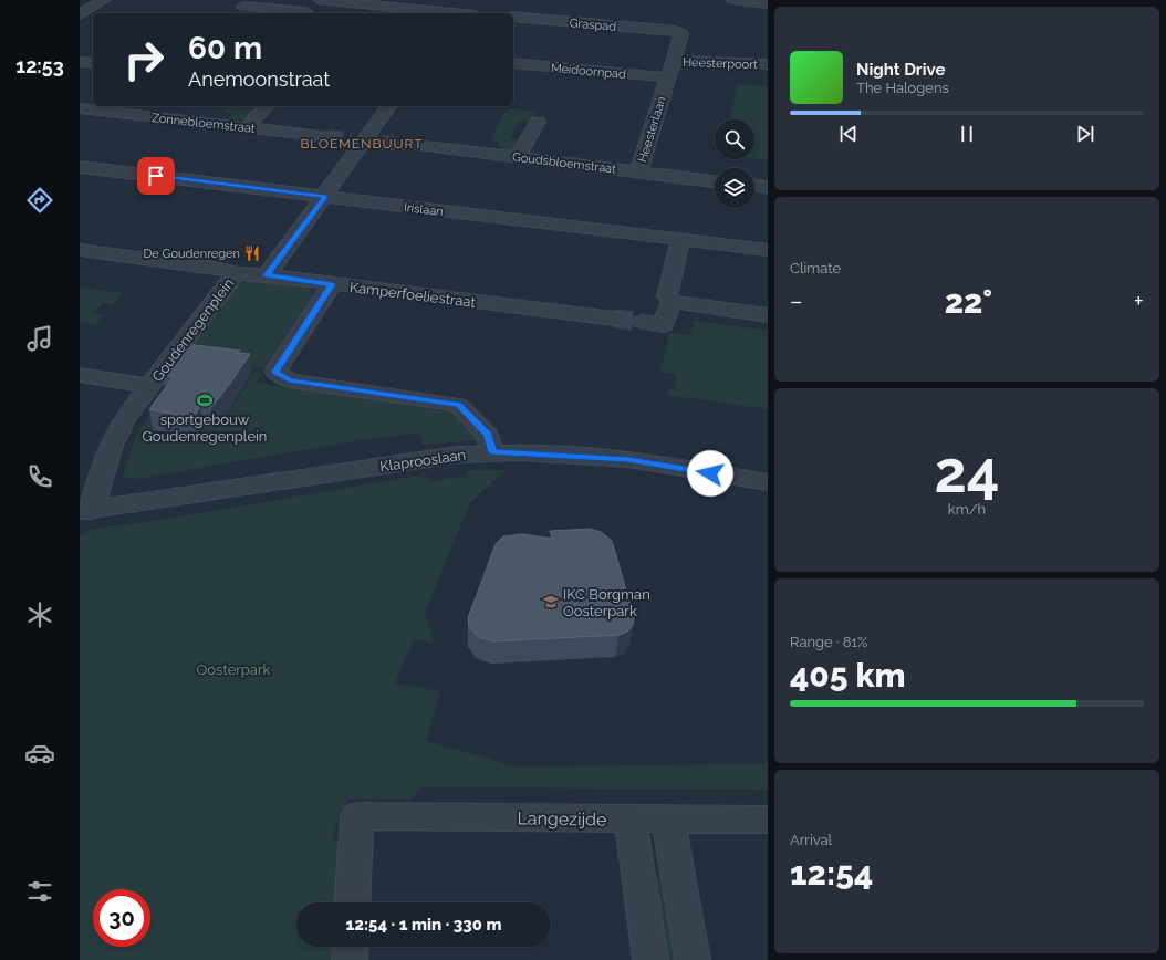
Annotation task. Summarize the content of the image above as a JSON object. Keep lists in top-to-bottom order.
{
  "streets": {
    "street": [
      "Graspad",
      "Heesterpoort",
      "Meidoornpad",
      "Zonnebloemstraat",
      "Heesterlaan",
      "Goudsbloemstraat",
      "Irislaan",
      "Kamperfoeliestraat",
      "Goudenregenplein",
      "Klaprooslaan",
      "Langezijde"
    ]
  },
  "crossings": [
    ["Graspad", "Heesterpoort"],
    ["Heesterpoort", "Meidoornpad"],
    ["Heesterpoort", "Heesterlaan"],
    ["Meidoornpad", "Heesterlaan"],
    ["Heesterlaan", "Goudsbloemstraat"],
    ["Kamperfoeliestraat", "Goudenregenplein"],
    ["Goudenregenplein", "Klaprooslaan"]
  ],
  "districts": ["BLOEMENBUURT"],
  "parks": ["Oosterpark"],
  "places": {
    "restaurant": ["De Goudenregen"],
    "sports": ["sportgebouw Goudenregenplein"],
    "school or university": ["IKC Borgman Oosterpark"]
  },
  "page": {
    "tabs": "12:53",
    "turn": ["60 m", "Anemoonstraat"],
    "song": ["Night Drive", "The Halogens"],
    "tile": [
      "Climate",
      ["24", "km/h"],
      ["Range · 81%", "405 km"],
      ["Arrival", "12:54"]
    ],
    "heat": ["−", "22°", "+"],
    "limit": "30",
    "trip": "12:54 · 1 min · 330 m"
  }
}
